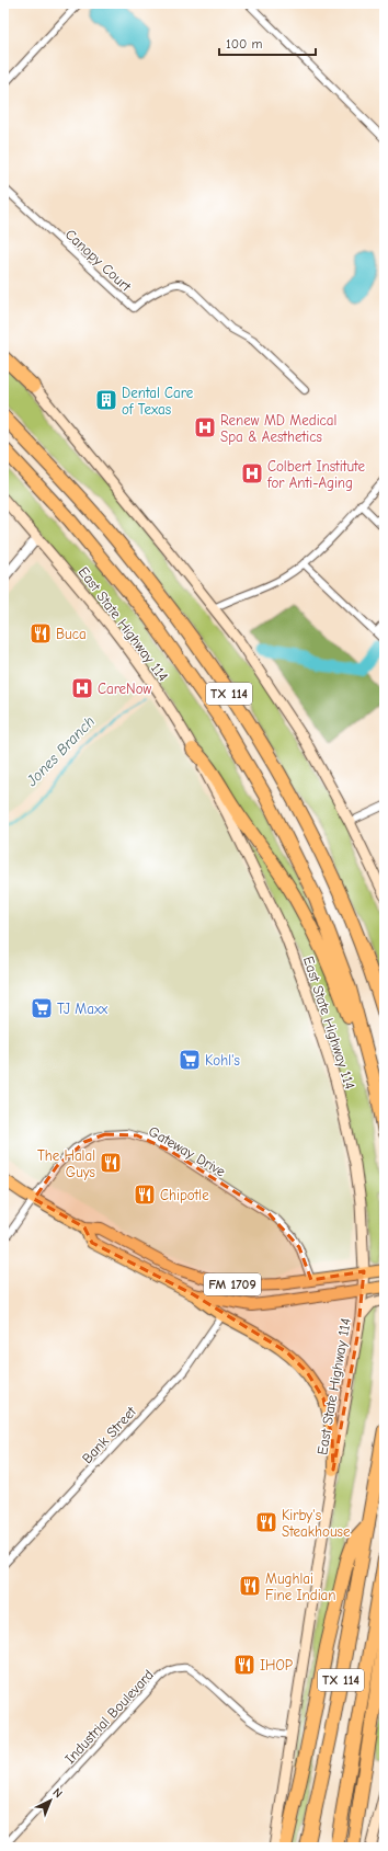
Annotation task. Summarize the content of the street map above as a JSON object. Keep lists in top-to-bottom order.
{
  "streets": {
    "highway": ["TX 114"],
    "main road": ["East State Highway 114", "FM 1709"],
    "street": [
      "Canopy Court",
      "Gateway Drive",
      "Bank Street",
      "Industrial Boulevard"
    ]
  },
  "crossings": [
    ["East State Highway 114", "FM 1709"],
    ["East State Highway 114", "Industrial Boulevard"],
    ["Gateway Drive", "FM 1709"]
  ],
  "water": ["Jones Branch"],
  "places": {
    "building": ["Dental Care of Texas"],
    "hospital": ["Renew MD Medical Spa & Aesthetics", "Colbert Institute for Anti-Aging", "CareNow"],
    "restaurant": [
      "Buca",
      "The Halal Guys",
      "Chipotle",
      "Kirby's Steakhouse",
      "Mughlai Fine Indian",
      "IHOP"
    ],
    "supermarket": ["TJ Maxx", "Kohl's"]
  },
  "scale_bar": "100 m",
  "north": "top right"
}
